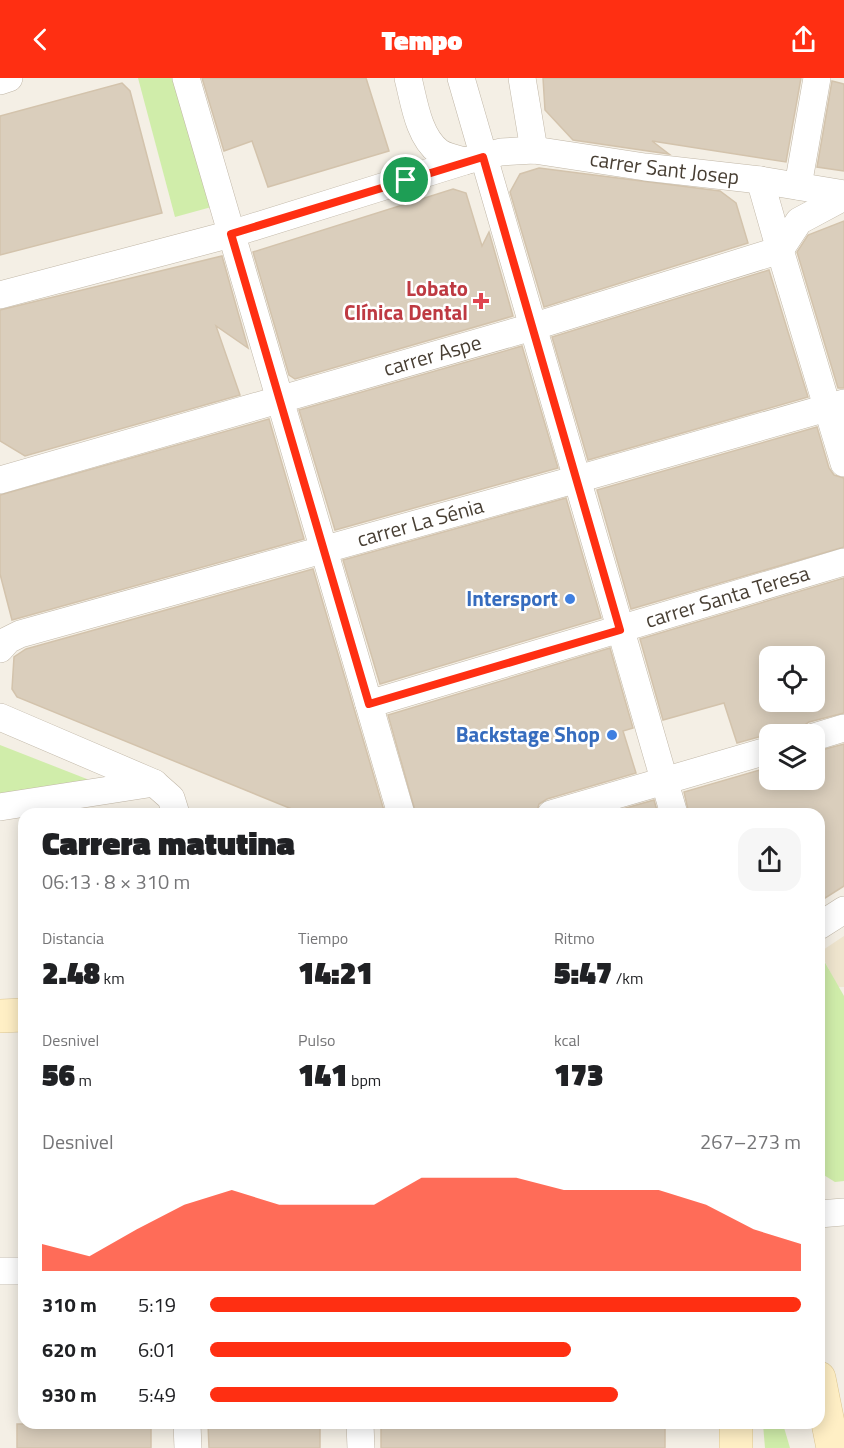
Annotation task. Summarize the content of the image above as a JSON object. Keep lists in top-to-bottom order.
{
  "streets": {
    "street": [
      "carrer Sant Josep",
      "carrer Aspe",
      "carrer La Sénia",
      "carrer Santa Teresa"
    ]
  },
  "places": {
    "health": ["Lobato Clínica Dental"],
    "other": ["Intersport", "Backstage Shop"]
  },
  "page": {
    "header": "Tempo",
    "heading": ["Carrera matutina", "06:13 · 8 × 310 m"],
    "stats": [
      ["Distancia", "2.48 km"],
      ["Tiempo", "14:21"],
      ["Ritmo", "5:47 /km"],
      ["Desnivel", "56 m"],
      ["Pulso", "141 bpm"],
      ["kcal", "173"]
    ],
    "chart": ["Desnivel", "267–273 m"],
    "list": [
      {
        "name": "310 m",
        "note": "5:19"
      },
      {
        "name": "620 m",
        "note": "6:01"
      },
      {
        "name": "930 m",
        "note": "5:49"
      }
    ]
  }
}
